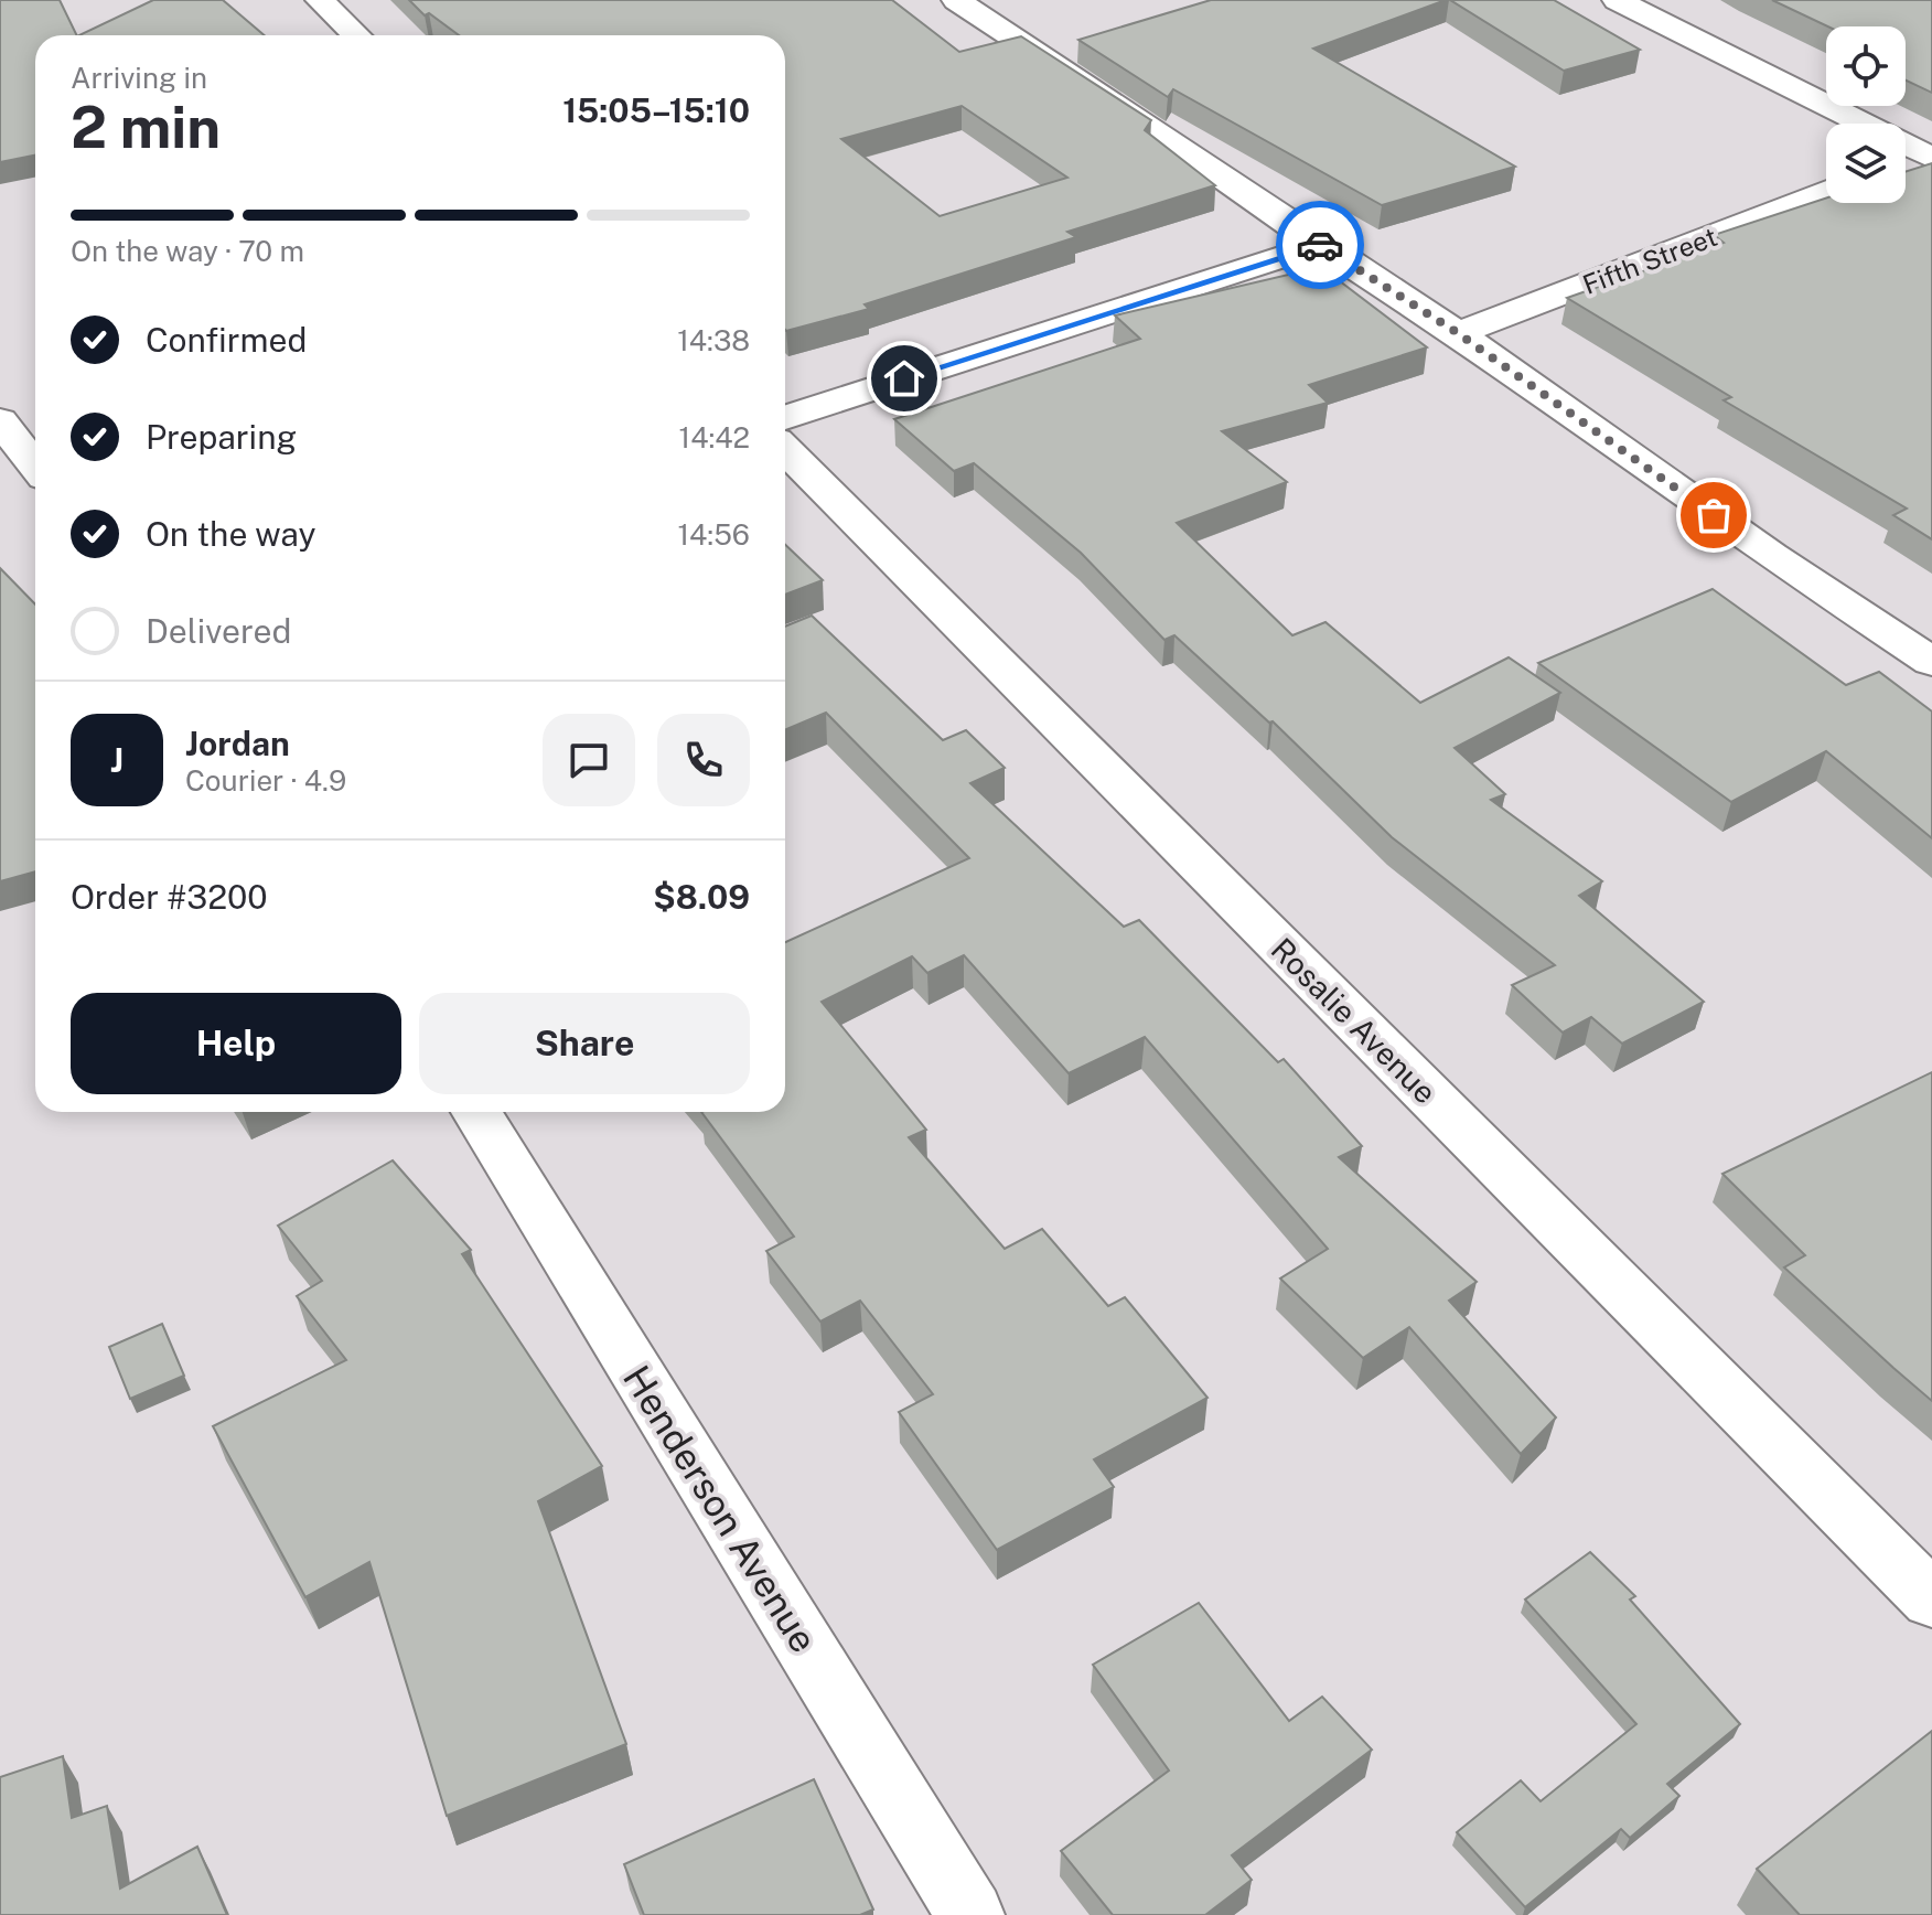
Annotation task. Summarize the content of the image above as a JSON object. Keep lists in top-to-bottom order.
{
  "streets": {
    "street": ["Fifth Street", "Rosalie Avenue", "Henderson Avenue"]
  },
  "page": {
    "heading": ["2 min", "Arriving in", "15:05–15:10"],
    "panel": [
      "Jordan",
      "Courier · 4.9",
      "Order #3200",
      "$8.09"
    ],
    "bar": "On the way · 70 m",
    "list": [
      ["Confirmed", "14:38"],
      ["Preparing", "14:42"],
      ["On the way", "14:56"],
      "Delivered"
    ],
    "round": "J",
    "buttons": ["Help", "Share"]
  }
}
